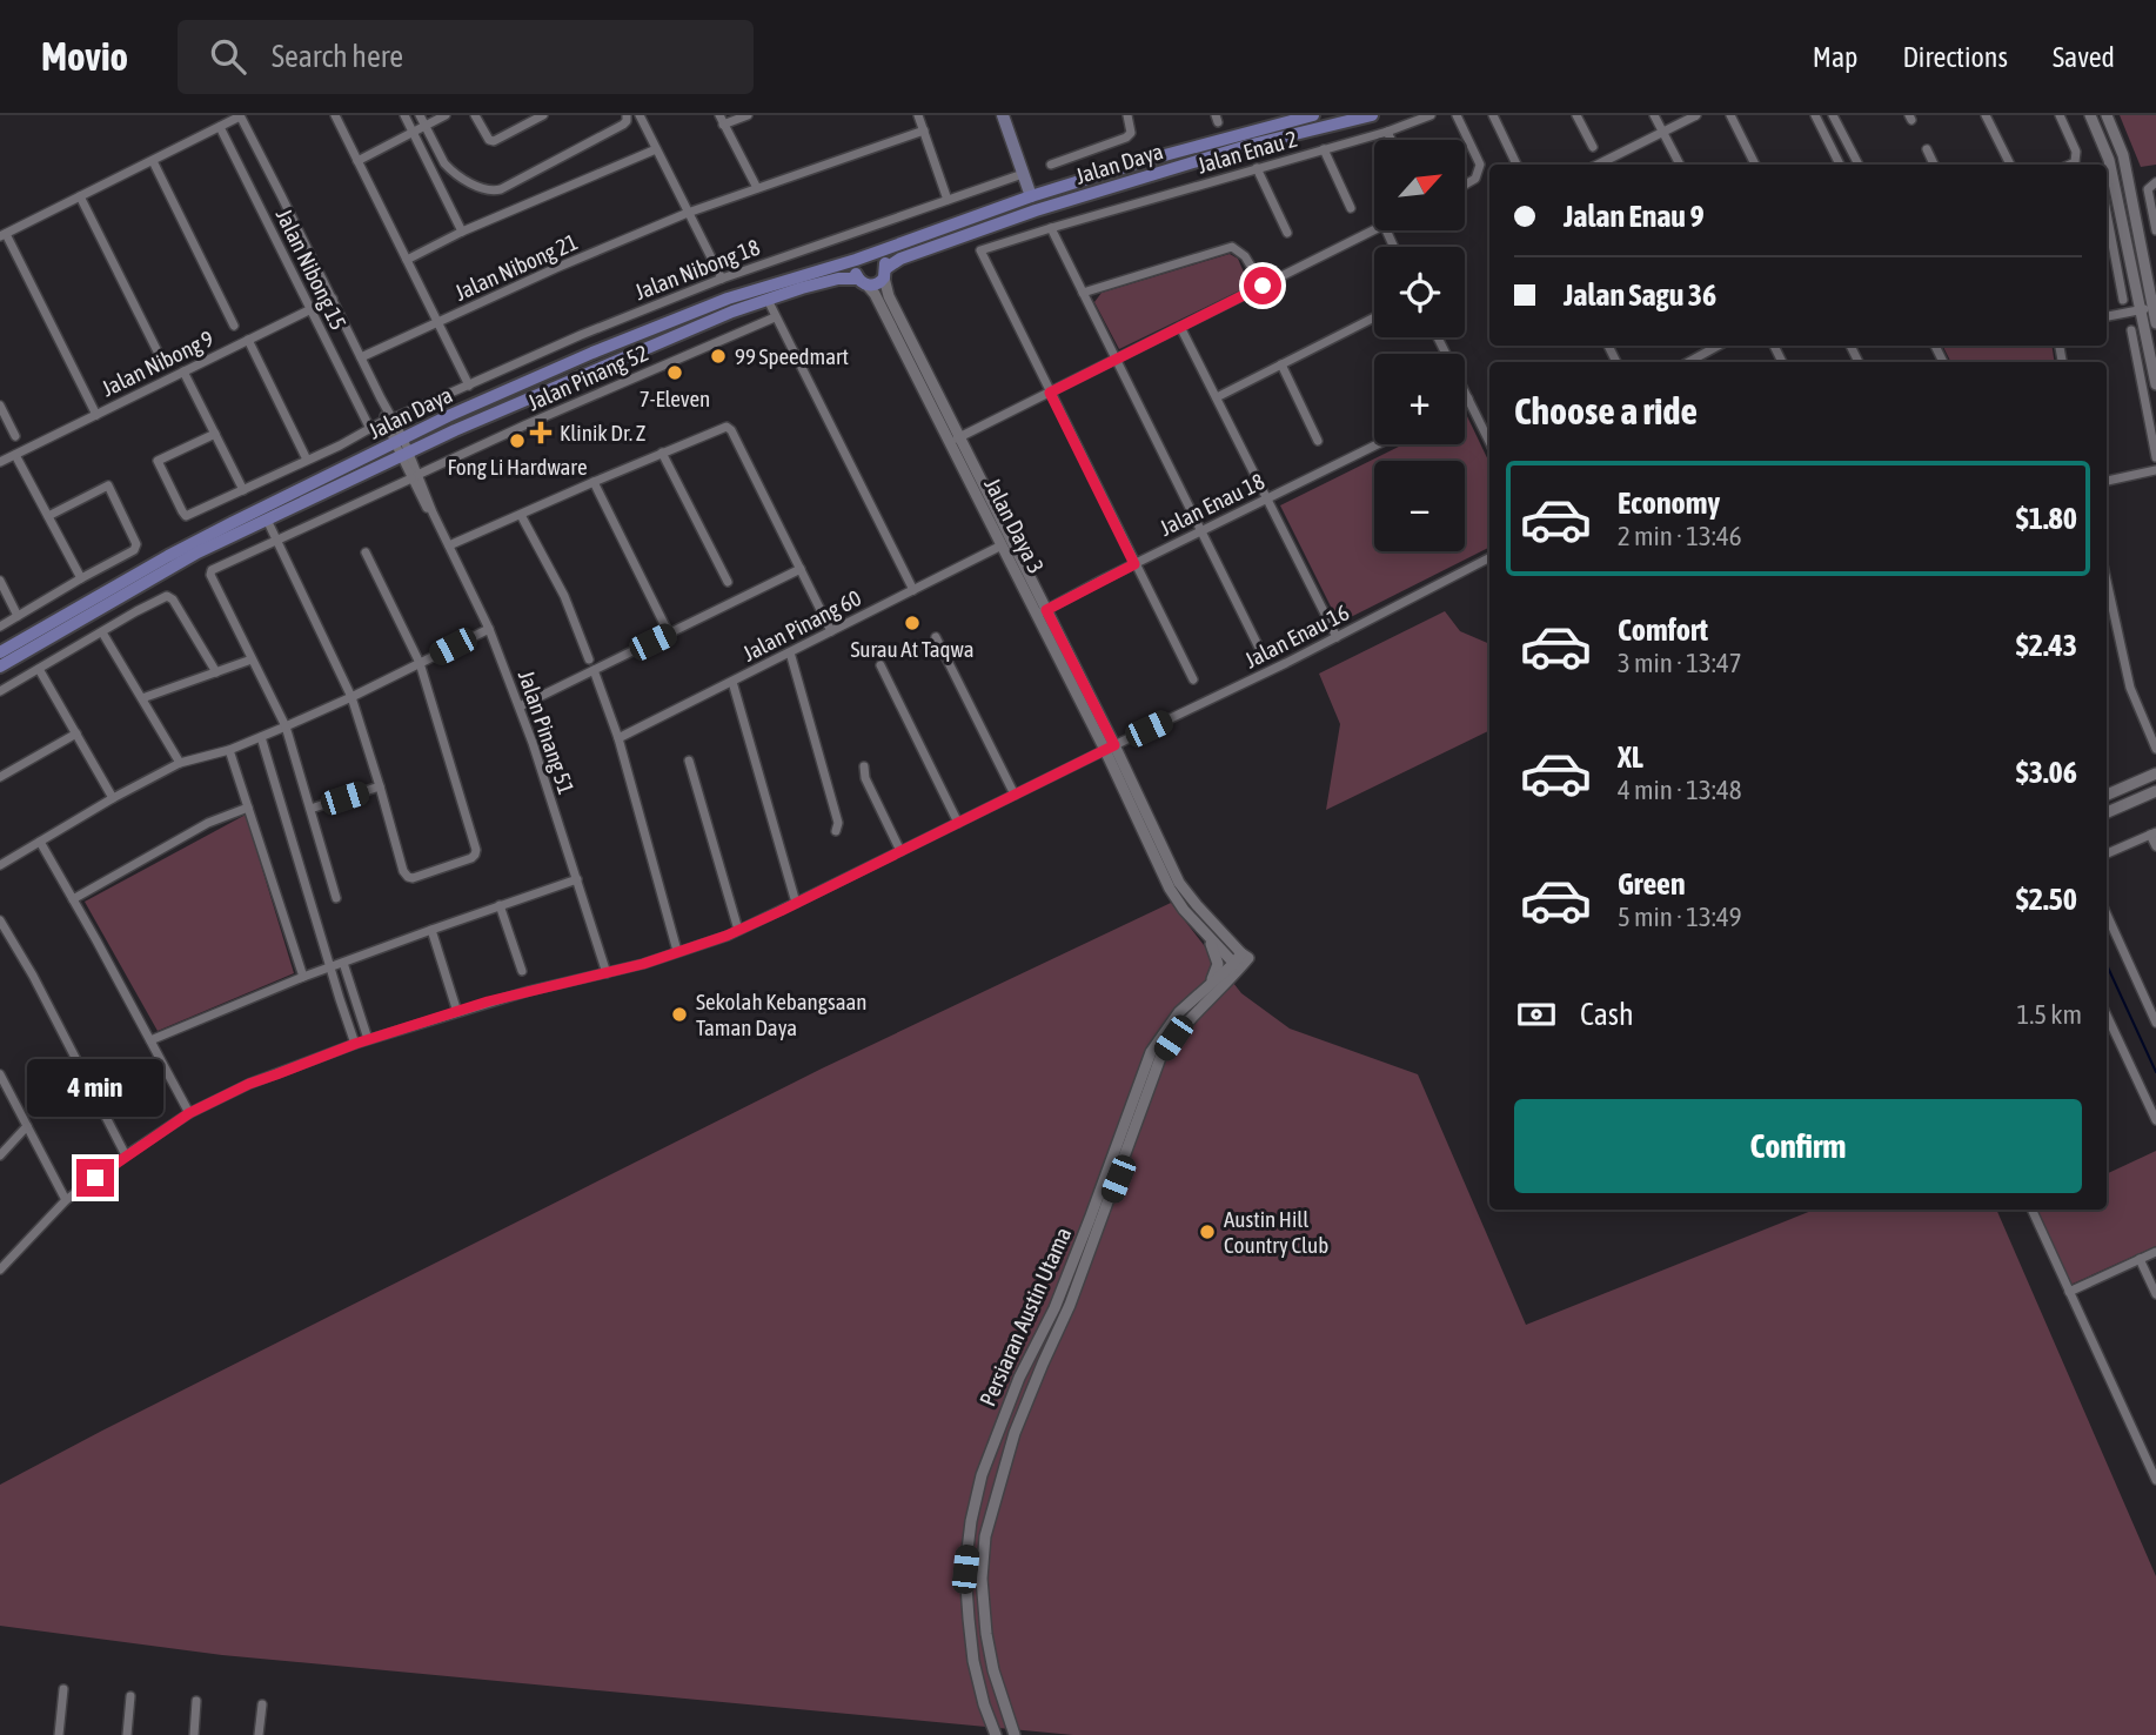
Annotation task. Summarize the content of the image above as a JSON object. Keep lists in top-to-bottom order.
{
  "streets": {
    "main road": ["Jalan Daya"],
    "street": [
      "Jalan Enau 2",
      "Jalan Nibong 21",
      "Jalan Nibong 15",
      "Jalan Nibong 18",
      "Jalan Nibong 9",
      "Jalan Pinang 52",
      "Jalan Enau 18",
      "Jalan Daya 3",
      "Jalan Pinang 60",
      "Jalan Enau 16",
      "Jalan Pinang 51",
      "Persiaran Austin Utama"
    ]
  },
  "crossings": [
    ["Jalan Daya", "Jalan Daya 3"],
    ["Jalan Daya", "Jalan Pinang 51"],
    ["Jalan Nibong 21", "Jalan Pinang 51"],
    ["Jalan Nibong 15", "Jalan Nibong 18"],
    ["Jalan Nibong 15", "Jalan Nibong 9"],
    ["Jalan Nibong 18", "Jalan Pinang 51"],
    ["Jalan Nibong 9", "Jalan Pinang 51"],
    ["Jalan Pinang 52", "Jalan Pinang 51"],
    ["Jalan Enau 18", "Jalan Daya 3"],
    ["Jalan Daya 3", "Jalan Pinang 60"],
    ["Jalan Daya 3", "Jalan Enau 16"],
    ["Jalan Daya 3", "Persiaran Austin Utama"],
    ["Jalan Enau 16", "Jalan Pinang 51"]
  ],
  "places": {
    "other": [
      "99 Speedmart",
      "7-Eleven",
      "Fong Li Hardware",
      "Surau At Taqwa",
      "Sekolah Kebangsaan Taman Daya",
      "Austin Hill Country Club"
    ],
    "health": ["Klinik Dr. Z"]
  },
  "north": "top right",
  "page": {
    "header": "Movio",
    "search": "Search here",
    "nav": ["Map", "Directions", "Saved"],
    "map_buttons": ["+", "−"],
    "banner": ["Jalan Enau 9", "Jalan Sagu 36"],
    "heading": "Choose a ride",
    "list": [
      {
        "name": "Economy",
        "note": "2 min · 13:46",
        "value": "$1.80"
      },
      {
        "name": "Comfort",
        "note": "3 min · 13:47",
        "value": "$2.43"
      },
      {
        "name": "XL",
        "note": "4 min · 13:48",
        "value": "$3.06"
      },
      {
        "name": "Green",
        "note": "5 min · 13:49",
        "value": "$2.50"
      }
    ],
    "pay": ["Cash", "1.5 km"],
    "bubble": "4 min",
    "buttons": "Confirm"
  }
}
